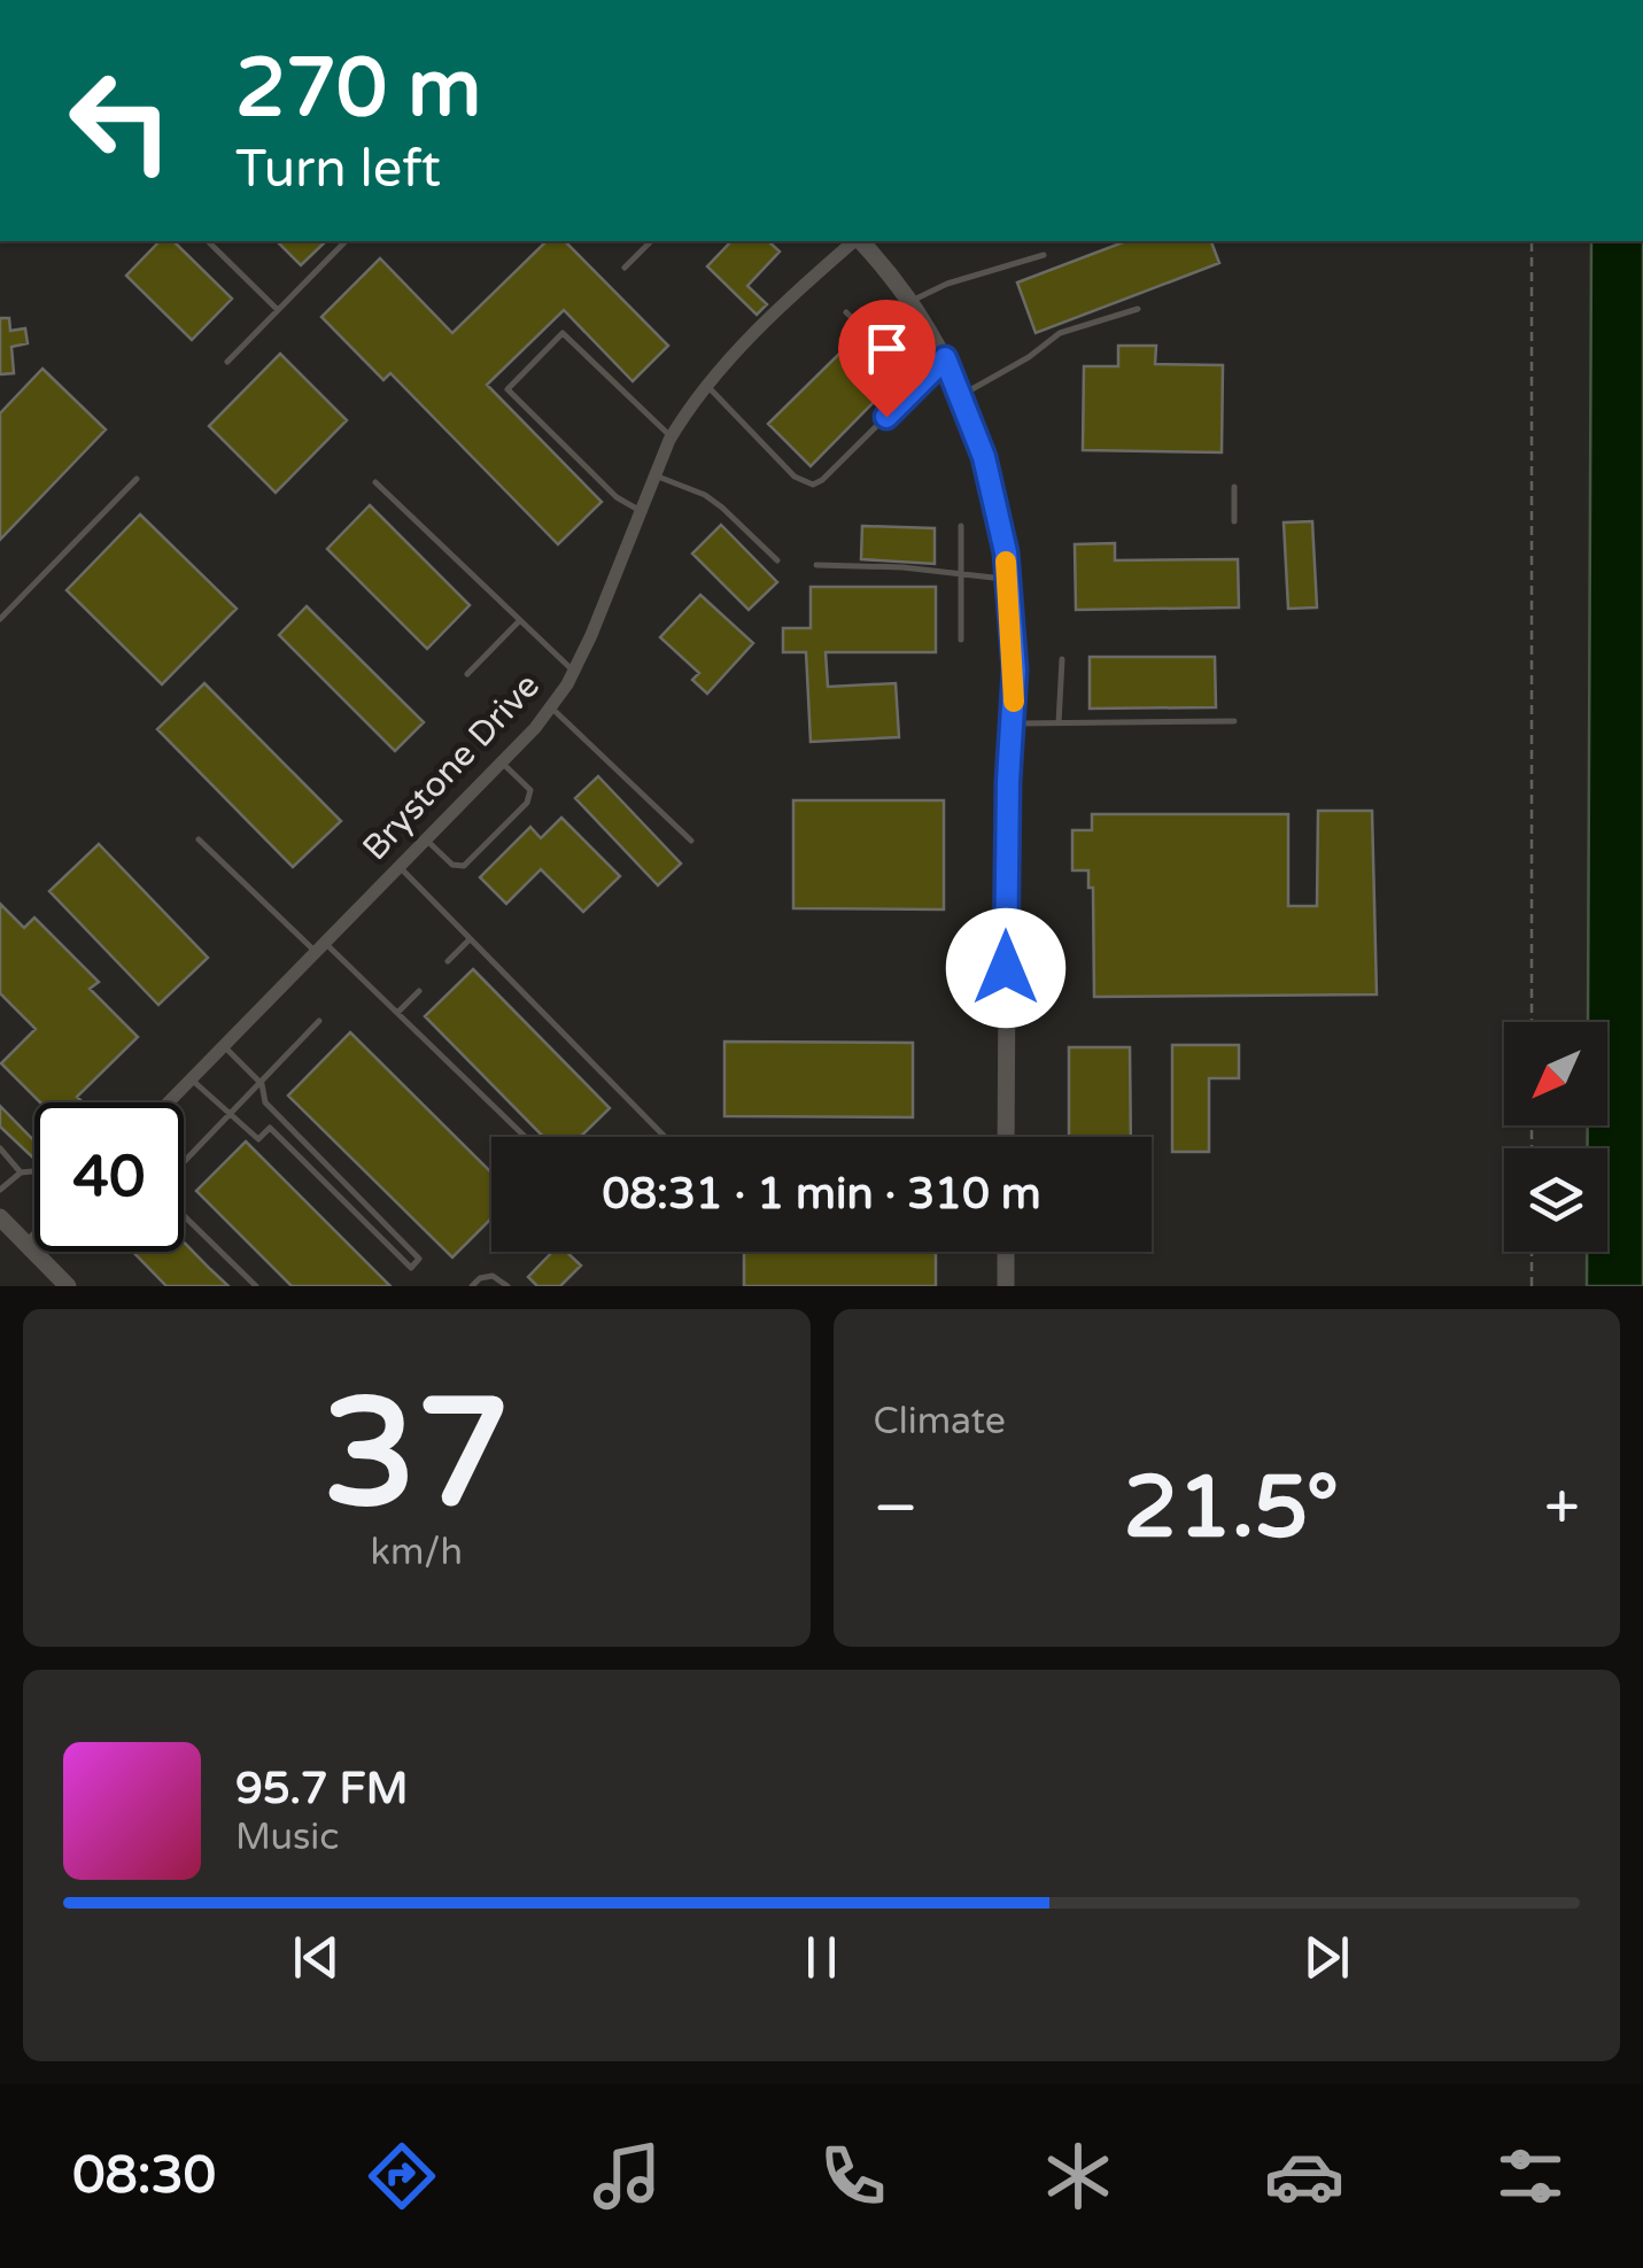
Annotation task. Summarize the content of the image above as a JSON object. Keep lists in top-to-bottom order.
{
  "streets": {
    "street": ["Brystone Drive"]
  },
  "north": "bottom left",
  "page": {
    "turn": ["270 m", "Turn left"],
    "limit": "40",
    "trip": "08:31 · 1 min · 310 m",
    "tile": [
      ["37", "km/h"],
      "Climate"
    ],
    "heat": ["−", "21.5°", "+"],
    "song": ["95.7 FM", "Music"],
    "tabs": "08:30"
  }
}
